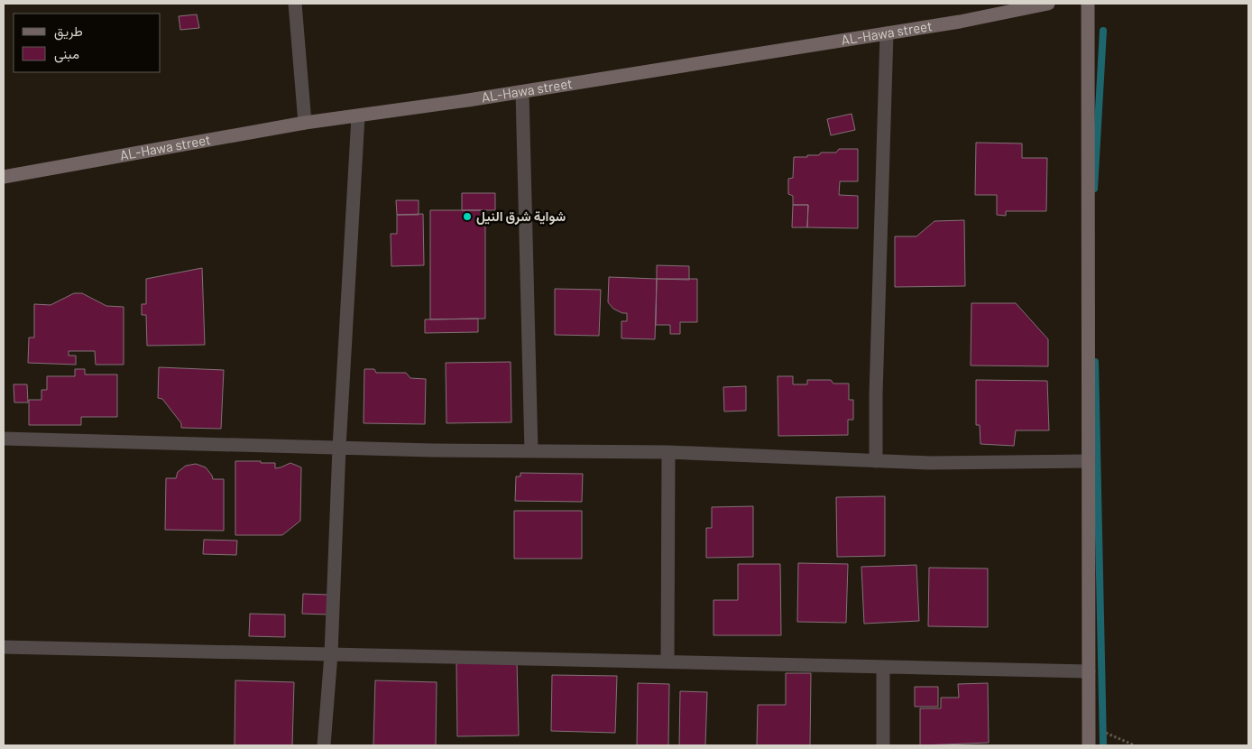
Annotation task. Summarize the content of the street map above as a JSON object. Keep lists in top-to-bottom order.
{
  "streets": {
    "street": ["AL-Hawa street"]
  },
  "places": ["شواية شرق النيل"],
  "legend": ["طريق", "مبنى"]
}
